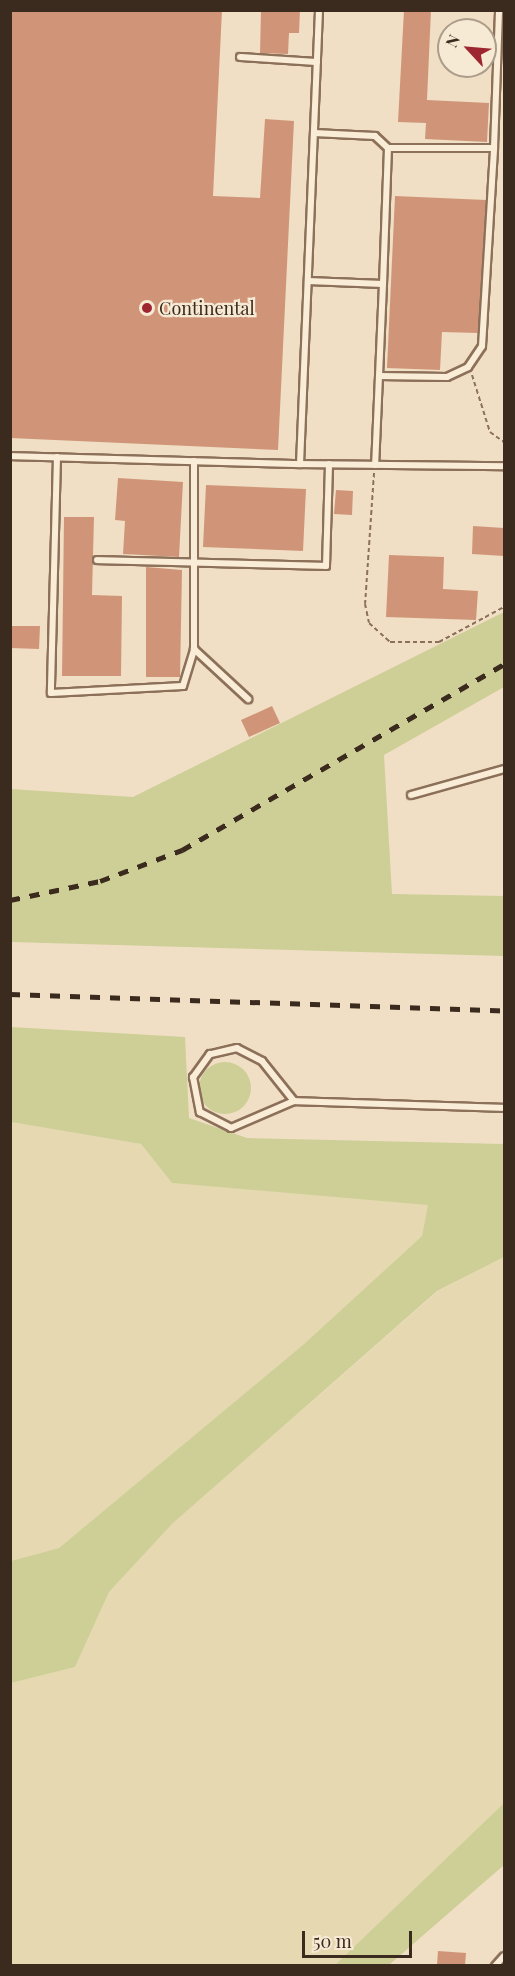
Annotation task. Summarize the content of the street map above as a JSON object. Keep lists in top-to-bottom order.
{
  "places": ["Continental"],
  "scale_bar": "50 m",
  "north": "top left"
}
